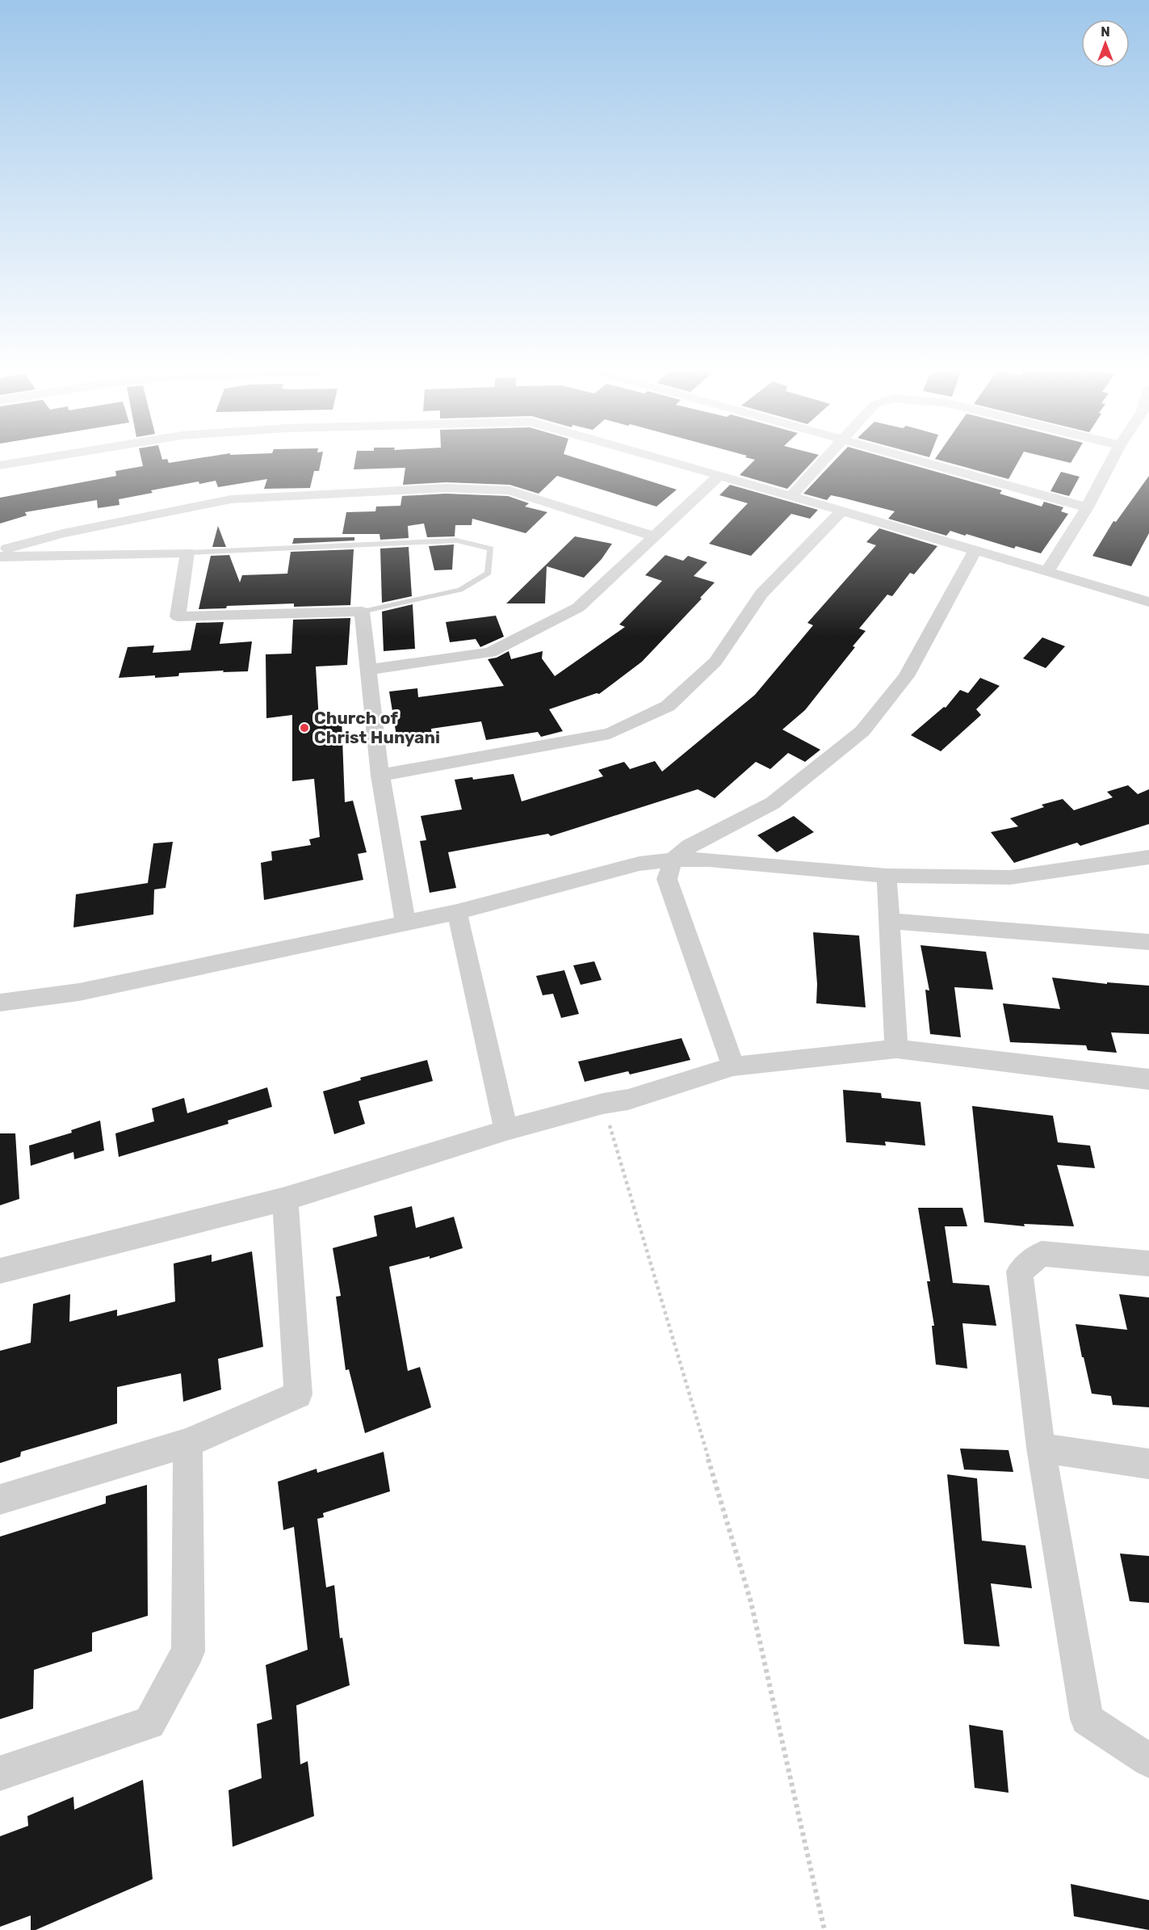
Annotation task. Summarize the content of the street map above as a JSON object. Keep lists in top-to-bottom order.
{
  "places": ["Church of Christ Hunyani"],
  "north": "top"
}
